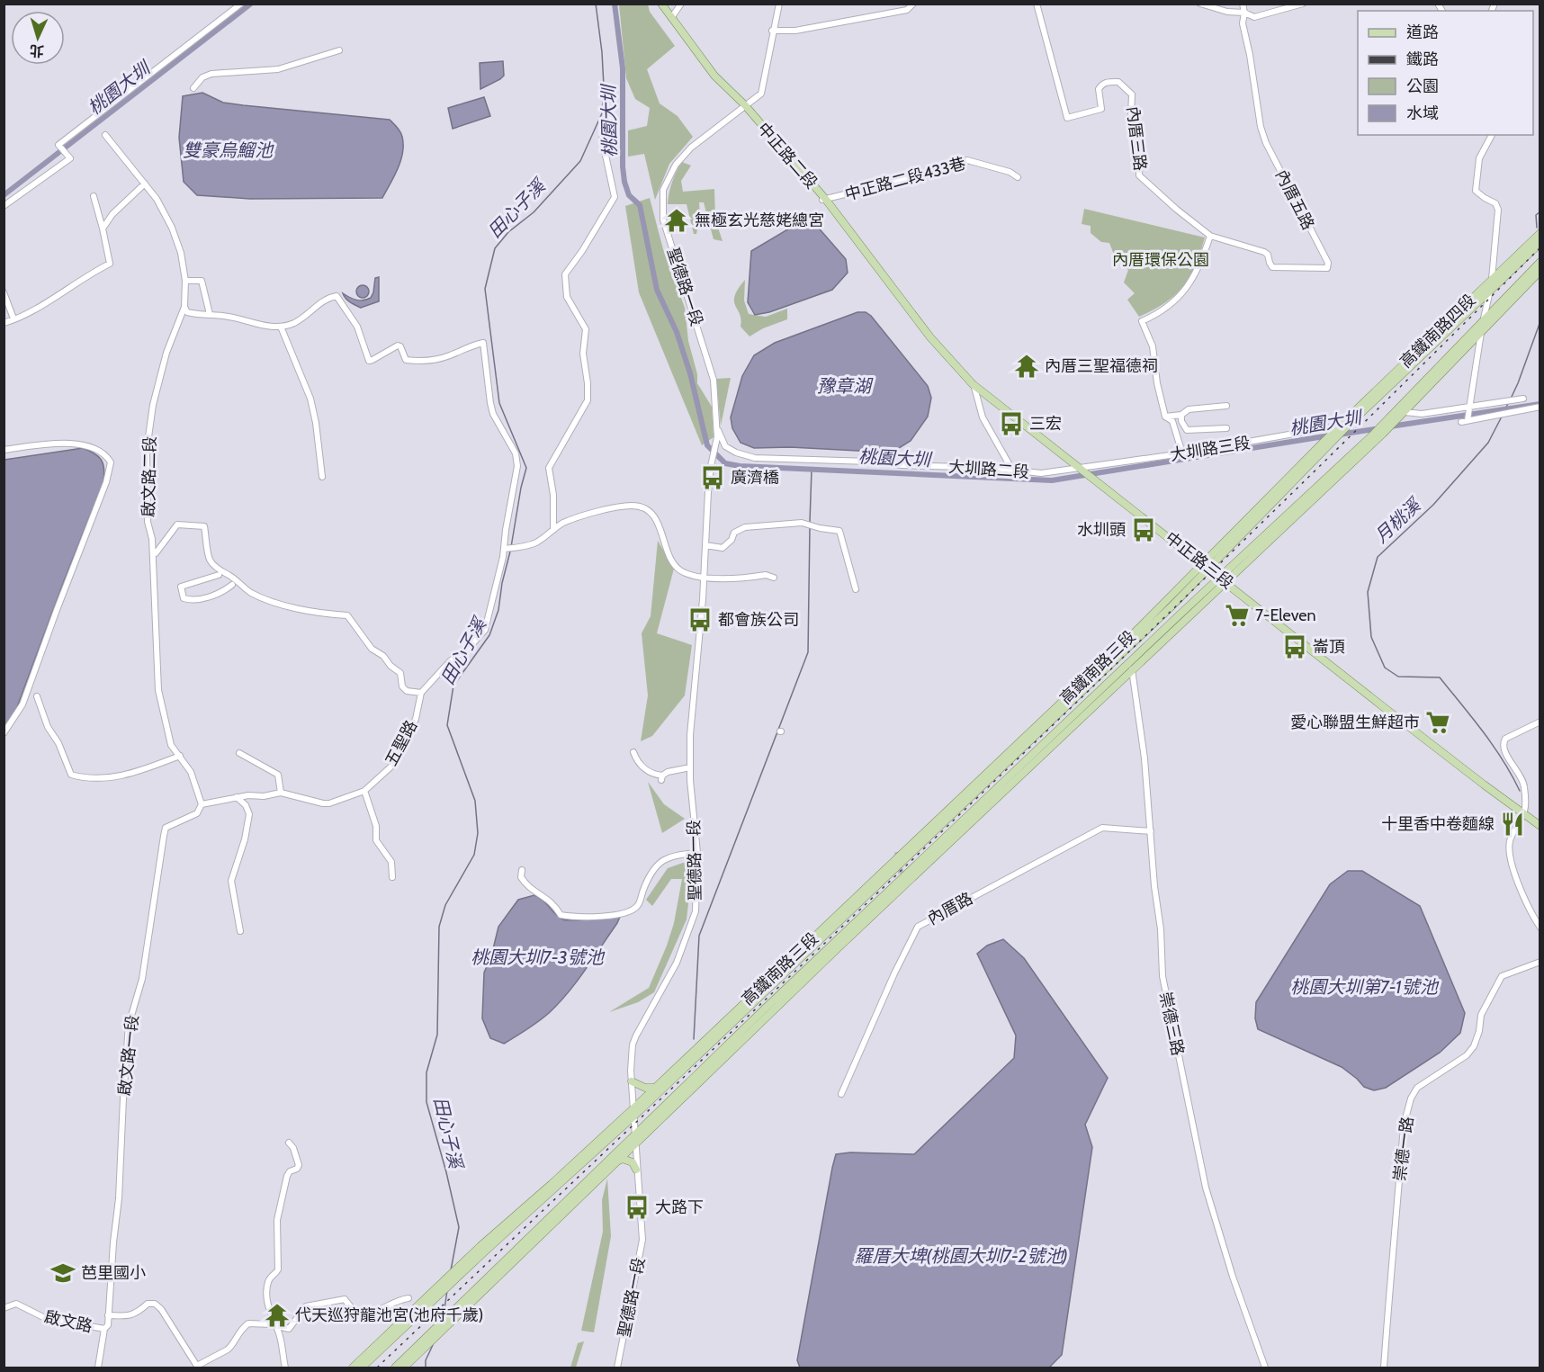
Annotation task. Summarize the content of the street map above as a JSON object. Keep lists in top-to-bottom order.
{
  "streets": {
    "main road": [
      "中正路二段",
      "高鐵南路四段",
      "中正路三段",
      "高鐵南路三段"
    ],
    "street": [
      "內厝三路",
      "中正路二段433巷",
      "內厝五路",
      "聖德路一段",
      "大圳路三段",
      "大圳路二段",
      "啟文路二段",
      "五聖路",
      "內厝路",
      "崇德三路",
      "啟文路一段",
      "崇德一路",
      "啟文路"
    ]
  },
  "crossings": [
    ["內厝三路", "內厝五路"],
    ["中正路二段", "中正路二段433巷"],
    ["中正路二段", "聖德路一段"],
    ["中正路二段", "中正路三段"],
    ["聖德路一段", "大圳路二段"],
    ["聖德路一段", "高鐵南路三段"],
    ["高鐵南路四段", "大圳路三段"],
    ["高鐵南路四段", "中正路三段"],
    ["高鐵南路四段", "高鐵南路三段"],
    ["大圳路三段", "大圳路二段"],
    ["大圳路三段", "中正路三段"],
    ["大圳路二段", "中正路三段"],
    ["啟文路二段", "五聖路"],
    ["啟文路二段", "啟文路一段"],
    ["中正路三段", "高鐵南路三段"],
    ["高鐵南路三段", "崇德三路"],
    ["五聖路", "啟文路一段"],
    ["內厝路", "崇德三路"],
    ["啟文路一段", "啟文路"]
  ],
  "water": [
    "桃園大圳",
    "雙豪烏鰡池",
    "田心子溪",
    "豫章湖",
    "月桃溪",
    "桃園大圳7-3號池",
    "桃園大圳第7-1號池",
    "羅厝大埤(桃園大圳7-2號池)"
  ],
  "parks": ["內厝環保公園"],
  "places": {
    "temple": ["無極玄光慈姥總宮", "內厝三聖福德祠", "代天巡狩龍池宮(池府千歲)"],
    "bus stop": [
      "三宏",
      "廣濟橋",
      "水圳頭",
      "都會族公司",
      "崙頂",
      "大路下"
    ],
    "supermarket": ["7-Eleven", "愛心聯盟生鮮超市"],
    "restaurant": ["十里香中卷麵線"],
    "school or university": ["芭里國小"]
  },
  "legend": [
    "道路",
    "鐵路",
    "公園",
    "水域"
  ],
  "north": "bottom"
}
